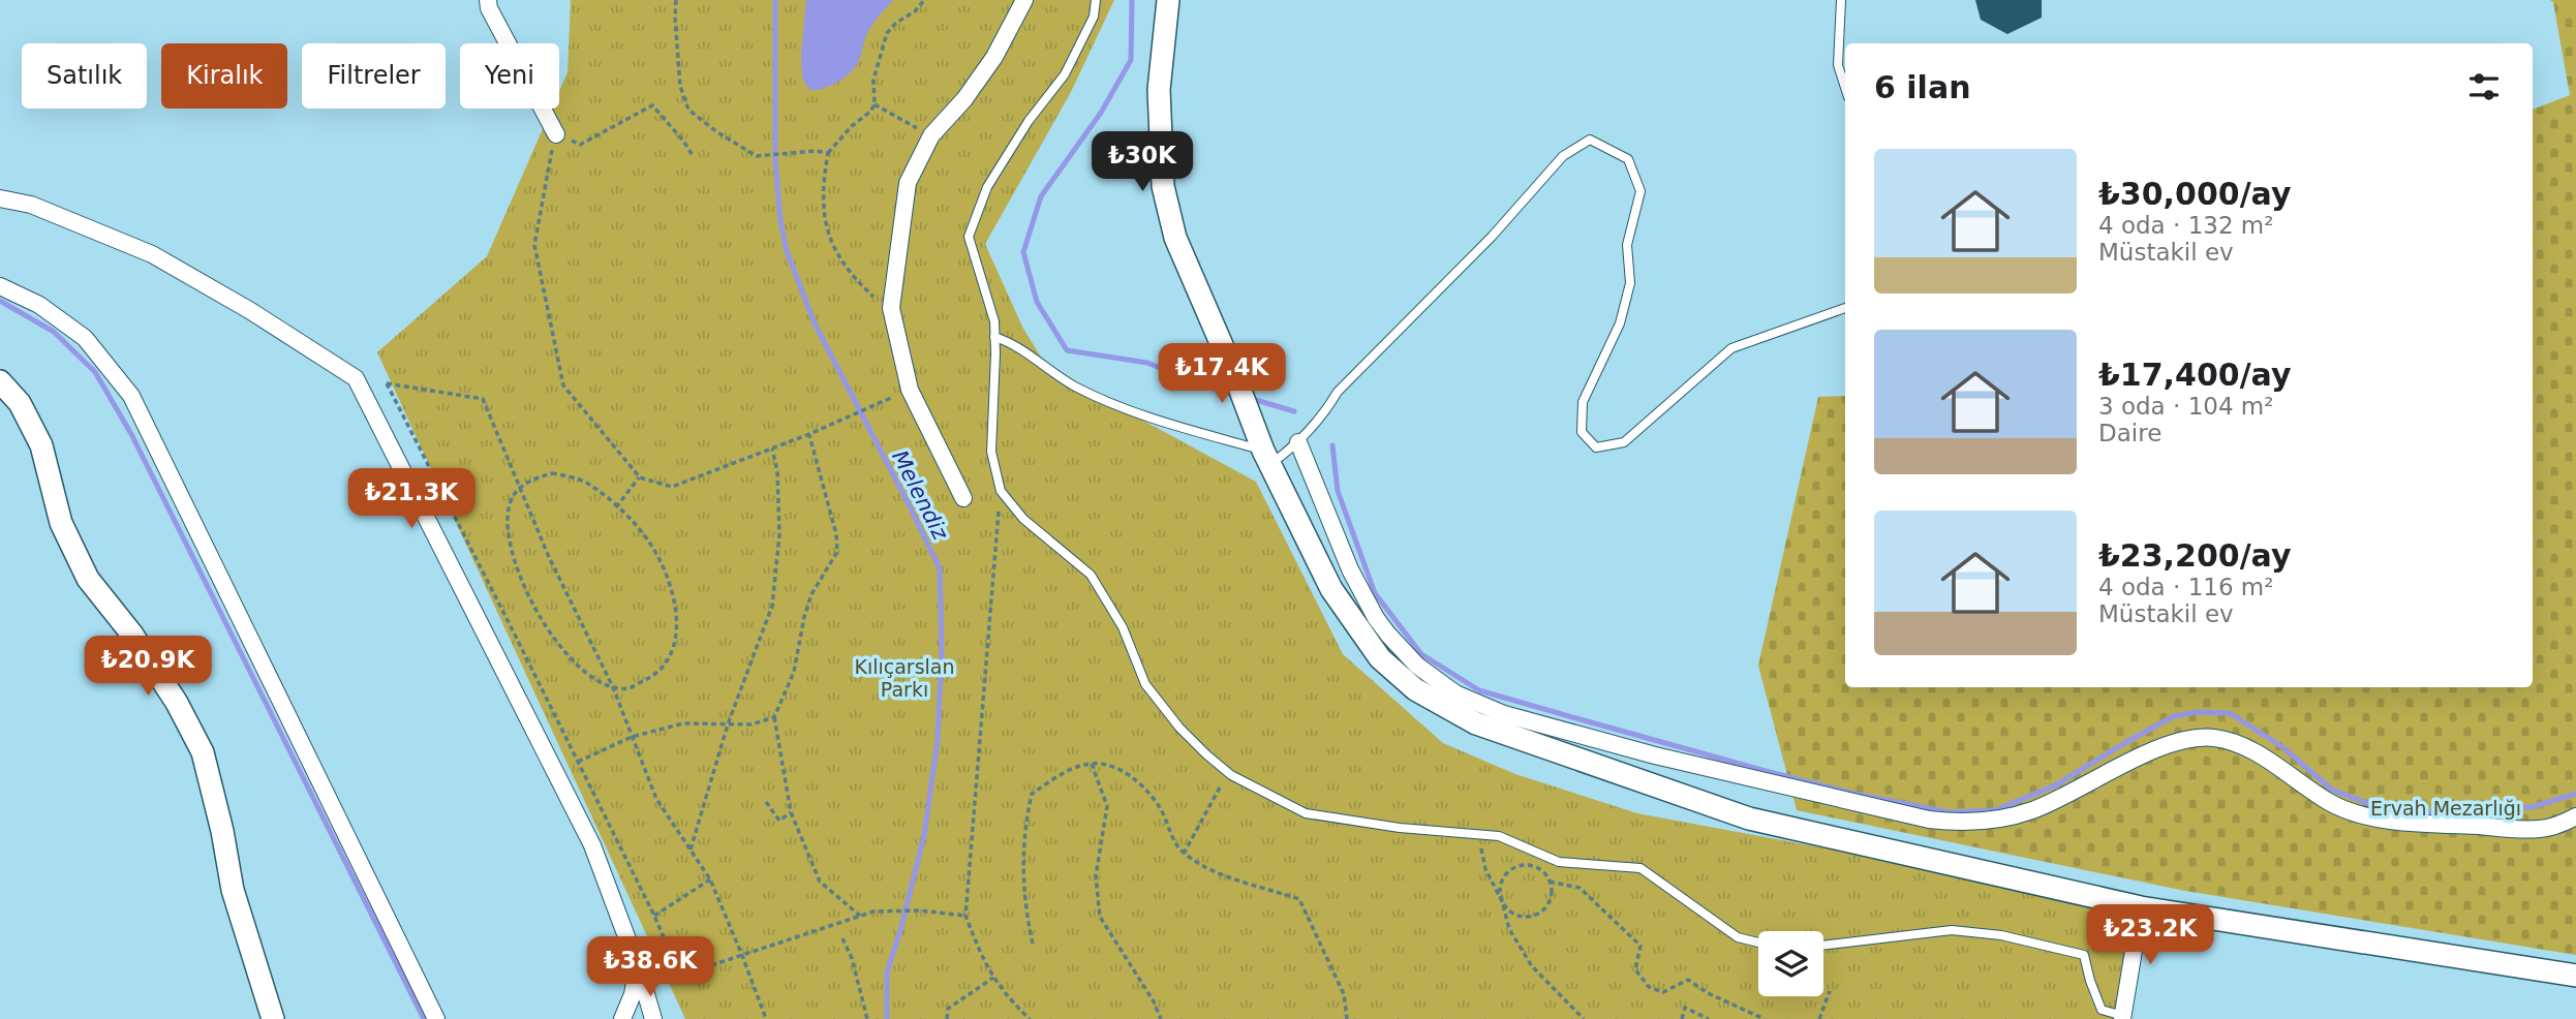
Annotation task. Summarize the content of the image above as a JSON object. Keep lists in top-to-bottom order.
{
  "water": ["Melendiz"],
  "parks": ["Kılıçarslan Parkı", "Ervah Mezarlığı"],
  "page": {
    "chip": [
      "Satılık",
      "Kiralık",
      "Filtreler",
      "Yeni"
    ],
    "heading": "6 ilan",
    "list": [
      {
        "name": "₺30,000/ay",
        "note": "4 oda · 132 m² · Müstakil ev"
      },
      {
        "name": "₺17,400/ay",
        "note": "3 oda · 104 m² · Daire"
      },
      {
        "name": "₺23,200/ay",
        "note": "4 oda · 116 m² · Müstakil ev"
      }
    ],
    "price": [
      "₺30K",
      "₺17.4K",
      "₺21.3K",
      "₺20.9K",
      "₺23.2K",
      "₺38.6K"
    ]
  }
}
